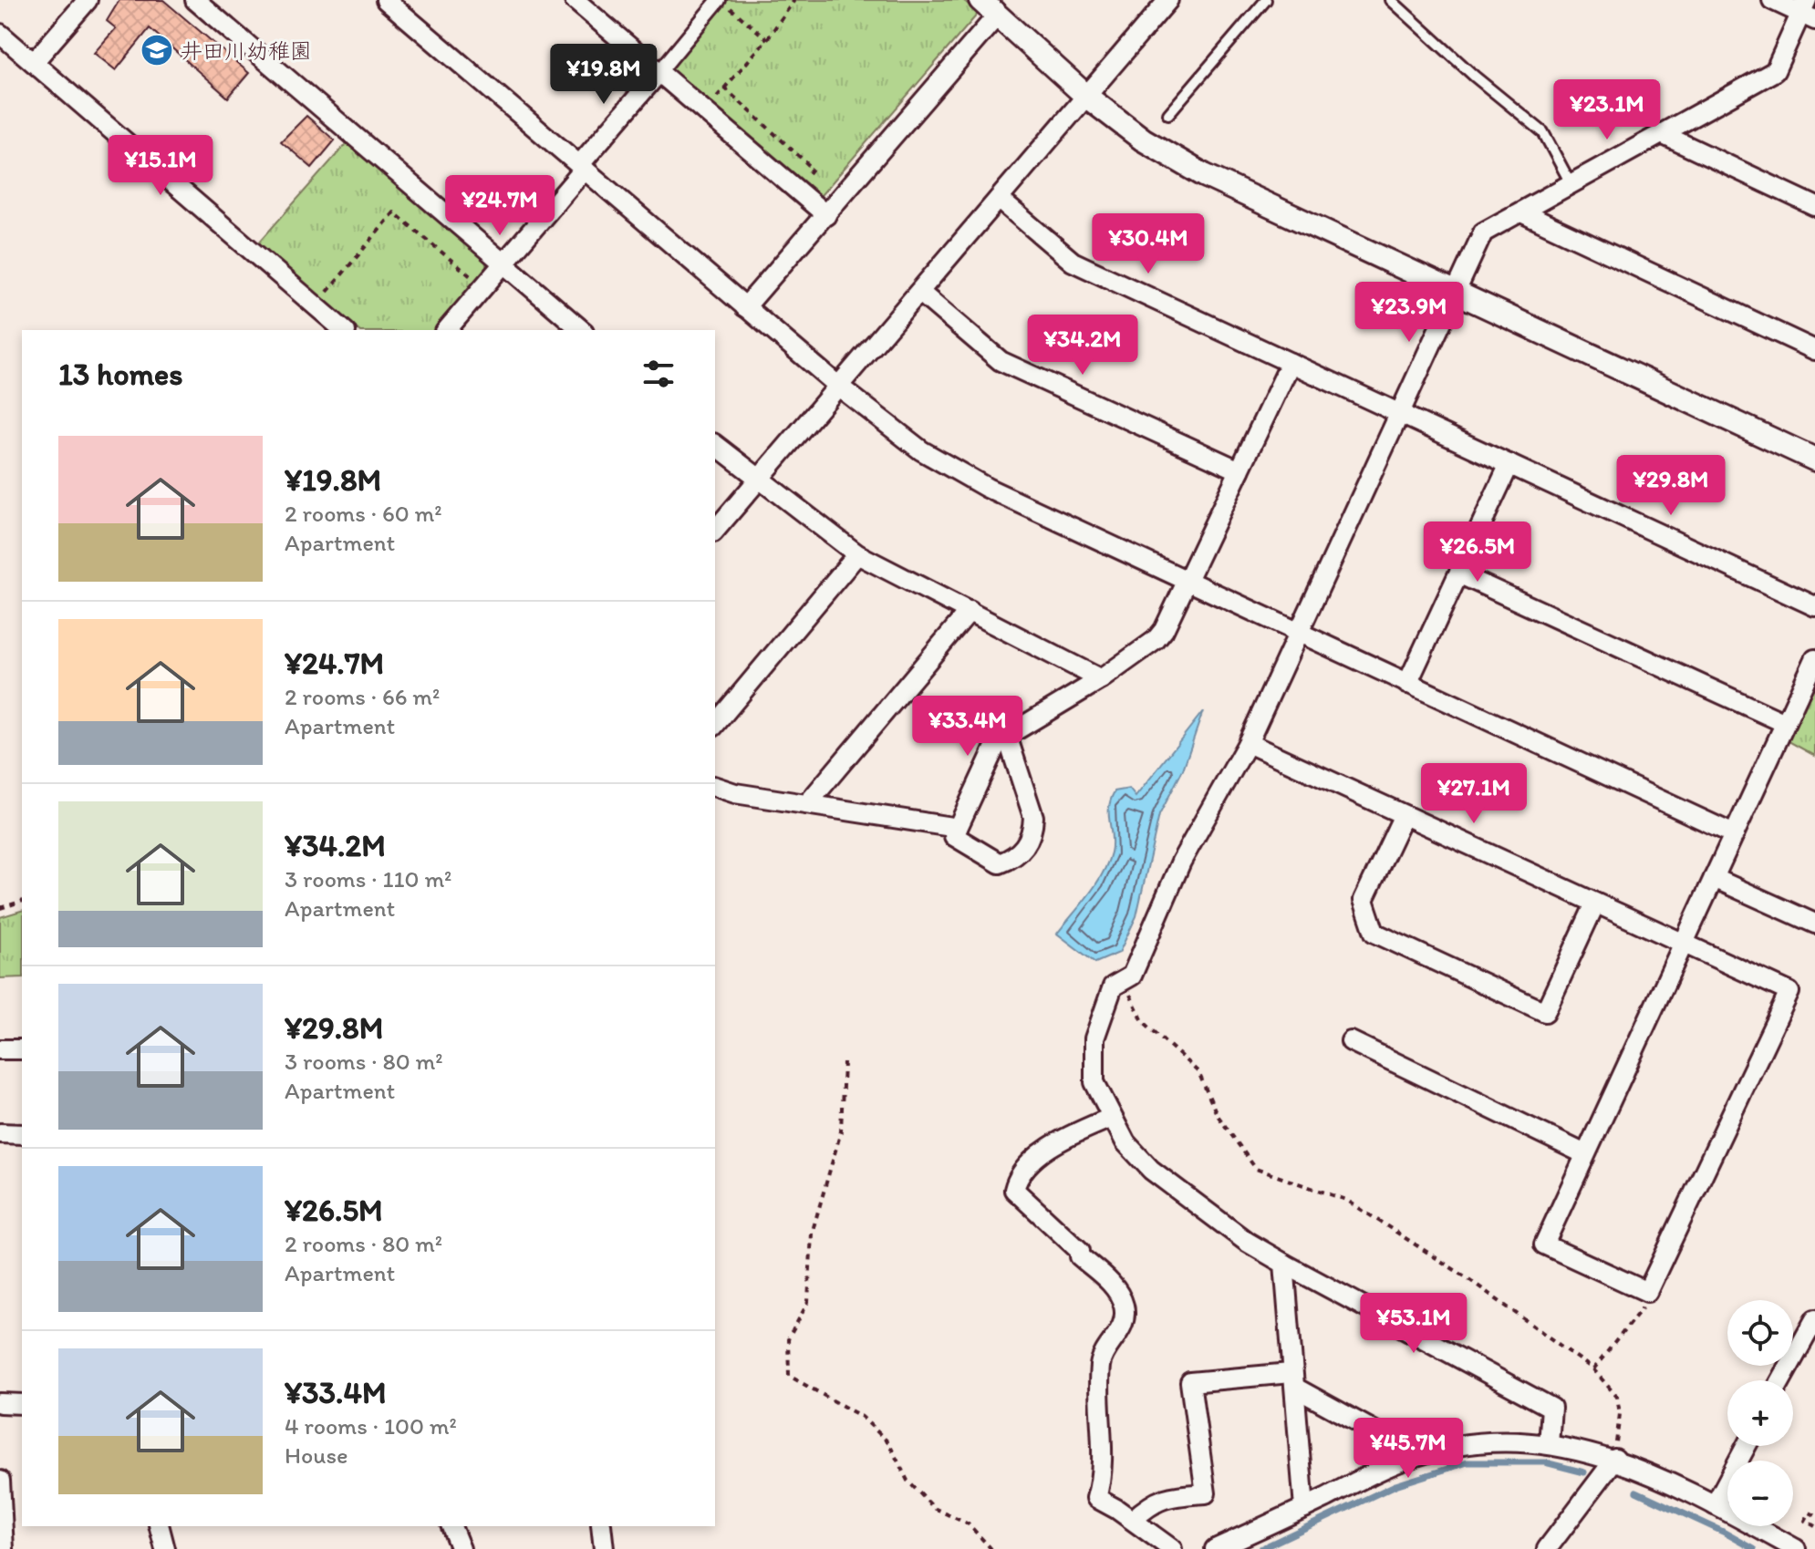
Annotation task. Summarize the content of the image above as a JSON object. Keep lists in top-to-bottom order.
{
  "places": {
    "school or university": ["井田川幼稚園"]
  },
  "page": {
    "price": [
      "¥19.8M",
      "¥23.1M",
      "¥15.1M",
      "¥24.7M",
      "¥30.4M",
      "¥23.9M",
      "¥34.2M",
      "¥29.8M",
      "¥26.5M",
      "¥33.4M",
      "¥27.1M",
      "¥53.1M",
      "¥45.7M"
    ],
    "heading": "13 homes",
    "list": [
      {
        "name": "¥19.8M",
        "note": "2 rooms · 60 m² · Apartment"
      },
      {
        "name": "¥24.7M",
        "note": "2 rooms · 66 m² · Apartment"
      },
      {
        "name": "¥34.2M",
        "note": "3 rooms · 110 m² · Apartment"
      },
      {
        "name": "¥29.8M",
        "note": "3 rooms · 80 m² · Apartment"
      },
      {
        "name": "¥26.5M",
        "note": "2 rooms · 80 m² · Apartment"
      },
      {
        "name": "¥33.4M",
        "note": "4 rooms · 100 m² · House"
      }
    ],
    "map_buttons": ["+", "−"]
  }
}
